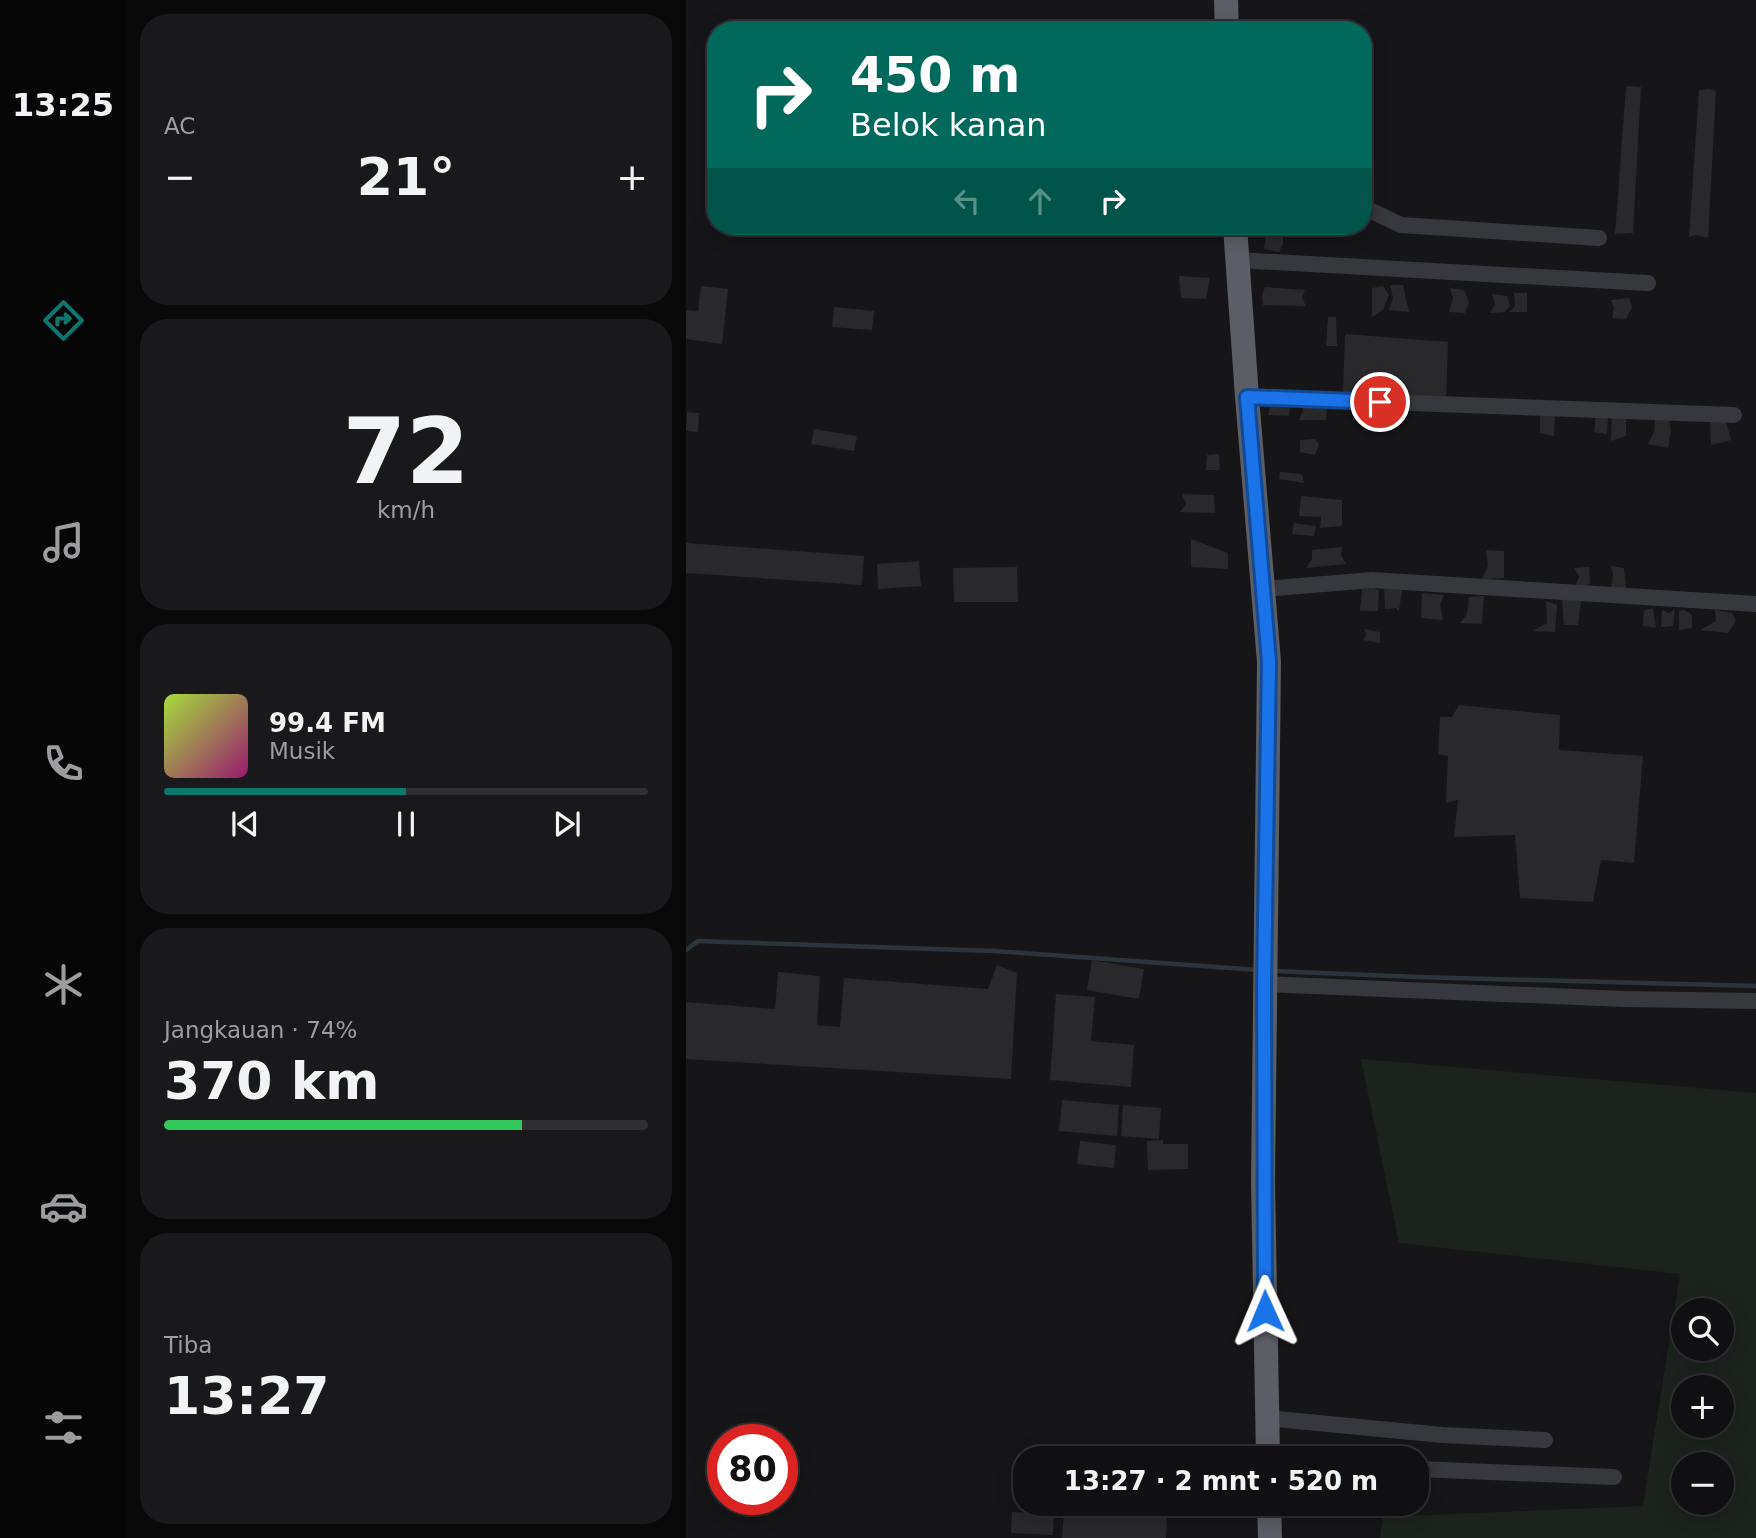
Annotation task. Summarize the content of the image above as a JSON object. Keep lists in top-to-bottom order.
{
  "page": {
    "tabs": "13:25",
    "tile": [
      "AC",
      ["72", "km/h"],
      ["Jangkauan · 74%", "370 km"],
      ["Tiba", "13:27"]
    ],
    "turn": ["450 m", "Belok kanan"],
    "heat": ["−", "21°", "+"],
    "song": ["99.4 FM", "Musik"],
    "map_buttons": ["+", "−"],
    "limit": "80",
    "trip": "13:27 · 2 mnt · 520 m"
  }
}
